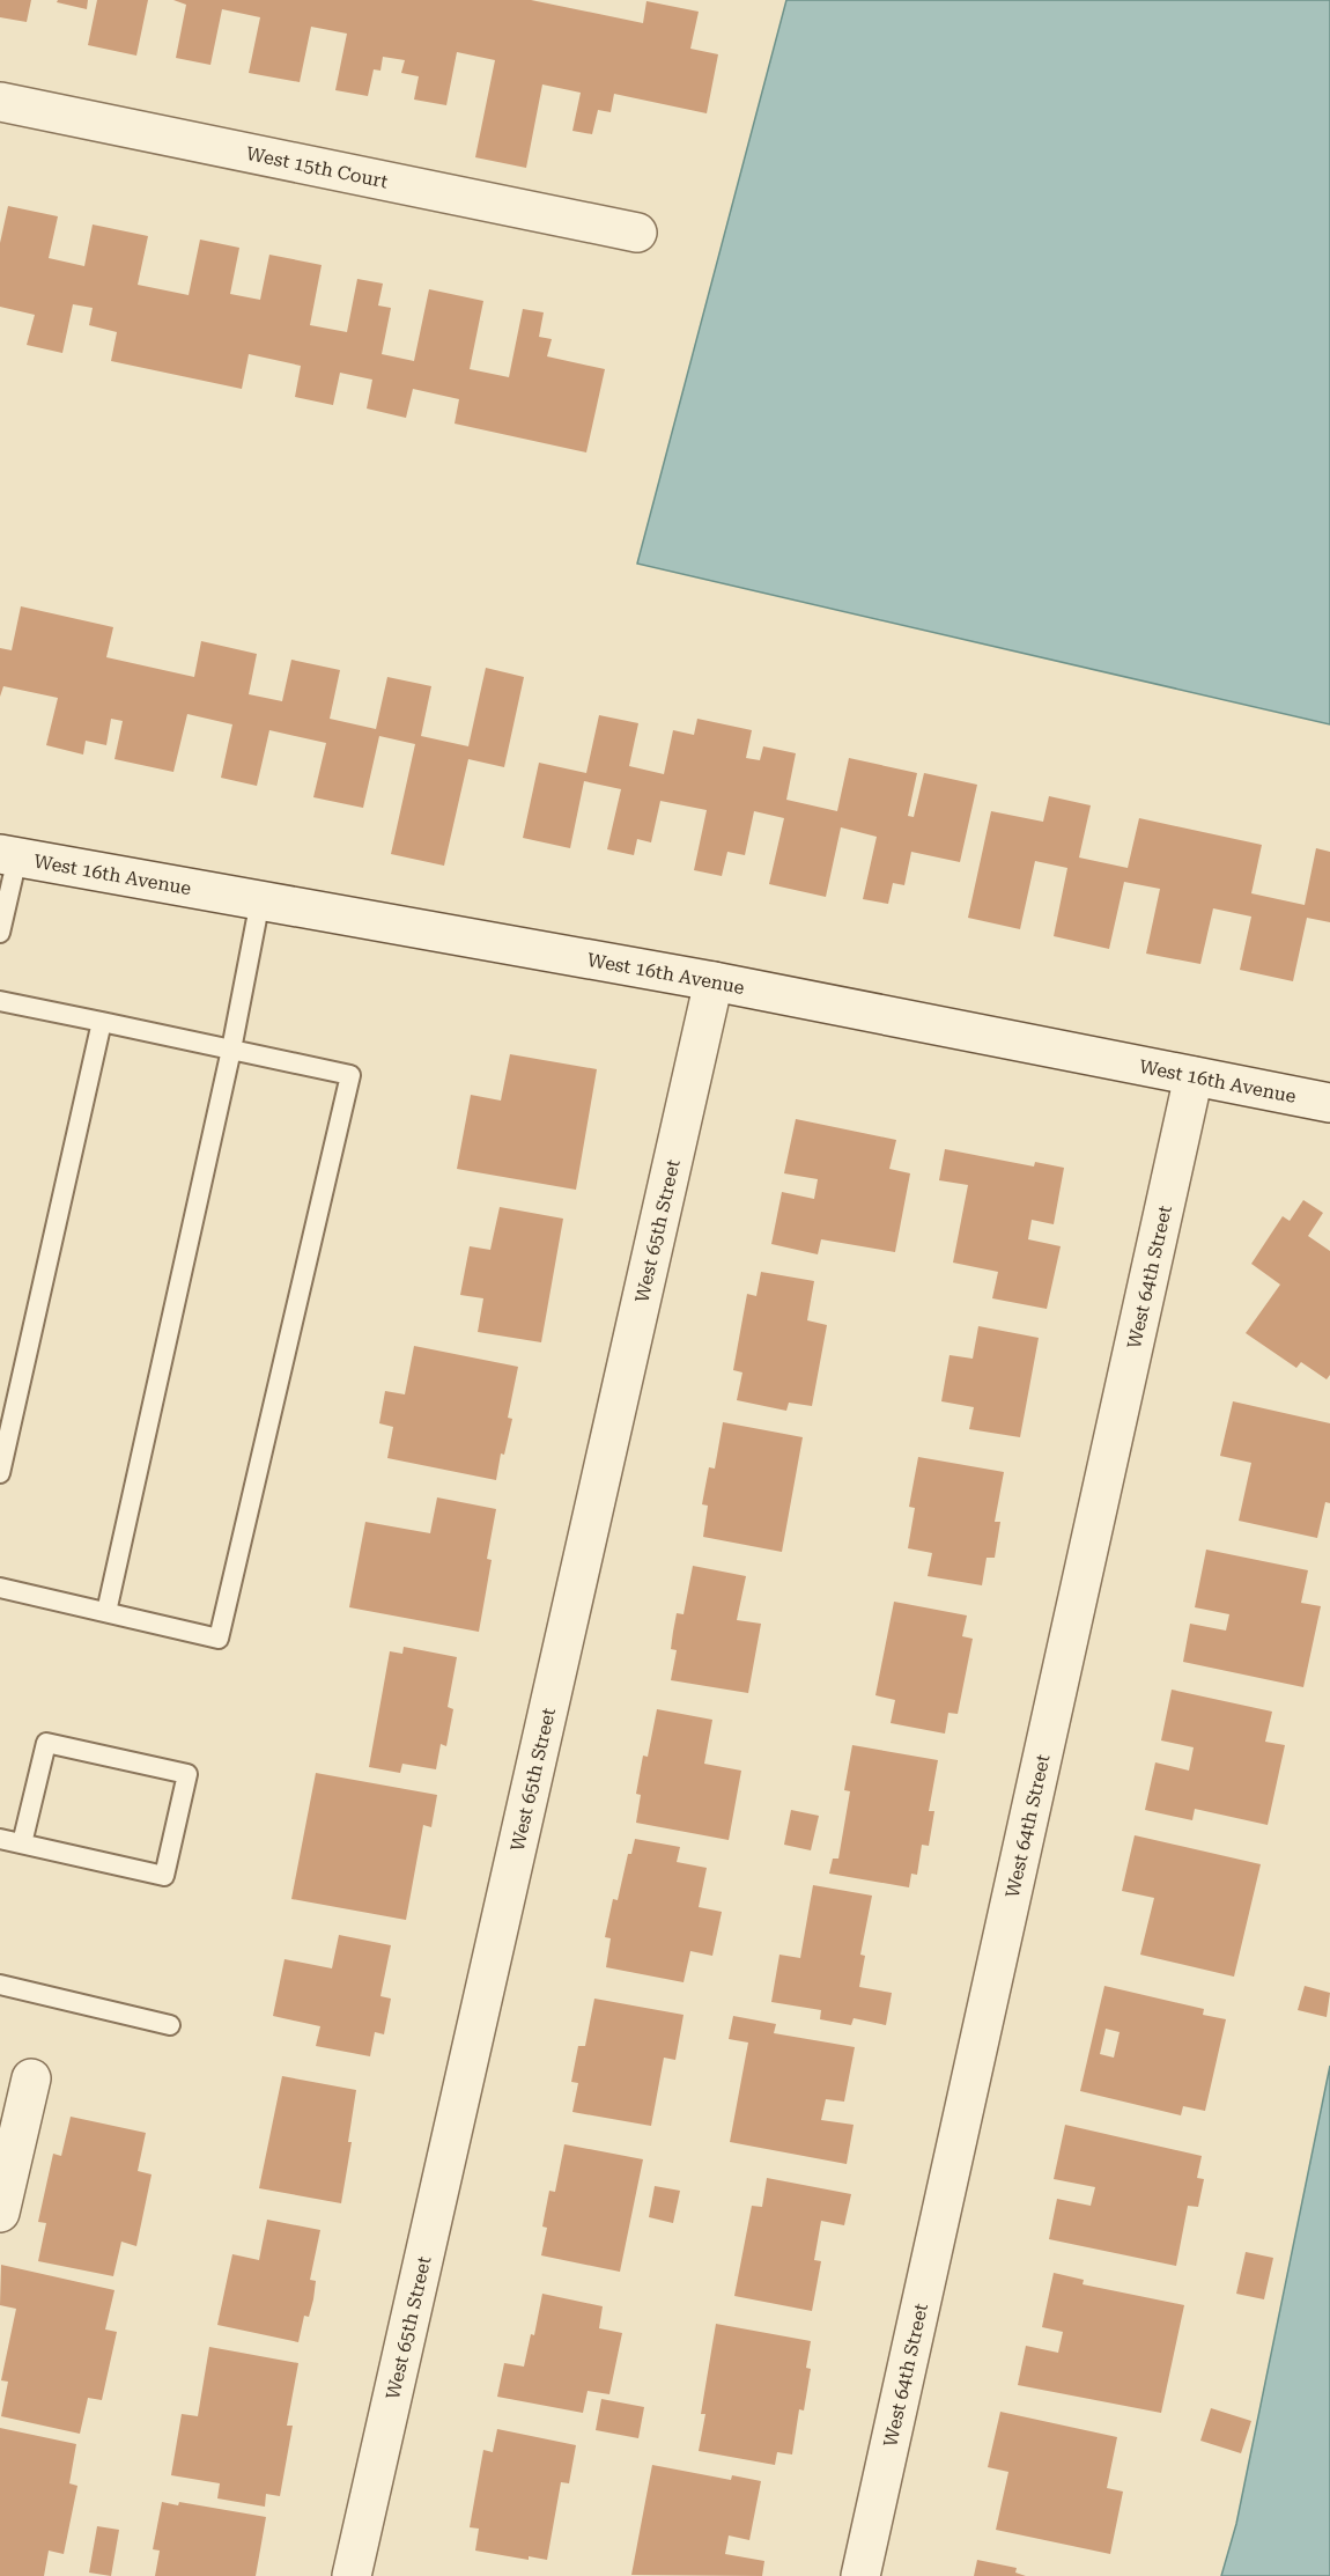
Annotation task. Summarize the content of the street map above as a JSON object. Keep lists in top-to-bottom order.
{
  "streets": {
    "street": [
      "West 15th Court",
      "West 16th Avenue",
      "West 65th Street",
      "West 64th Street"
    ]
  },
  "crossings": [
    ["West 16th Avenue", "West 65th Street"],
    ["West 16th Avenue", "West 64th Street"]
  ]
}
